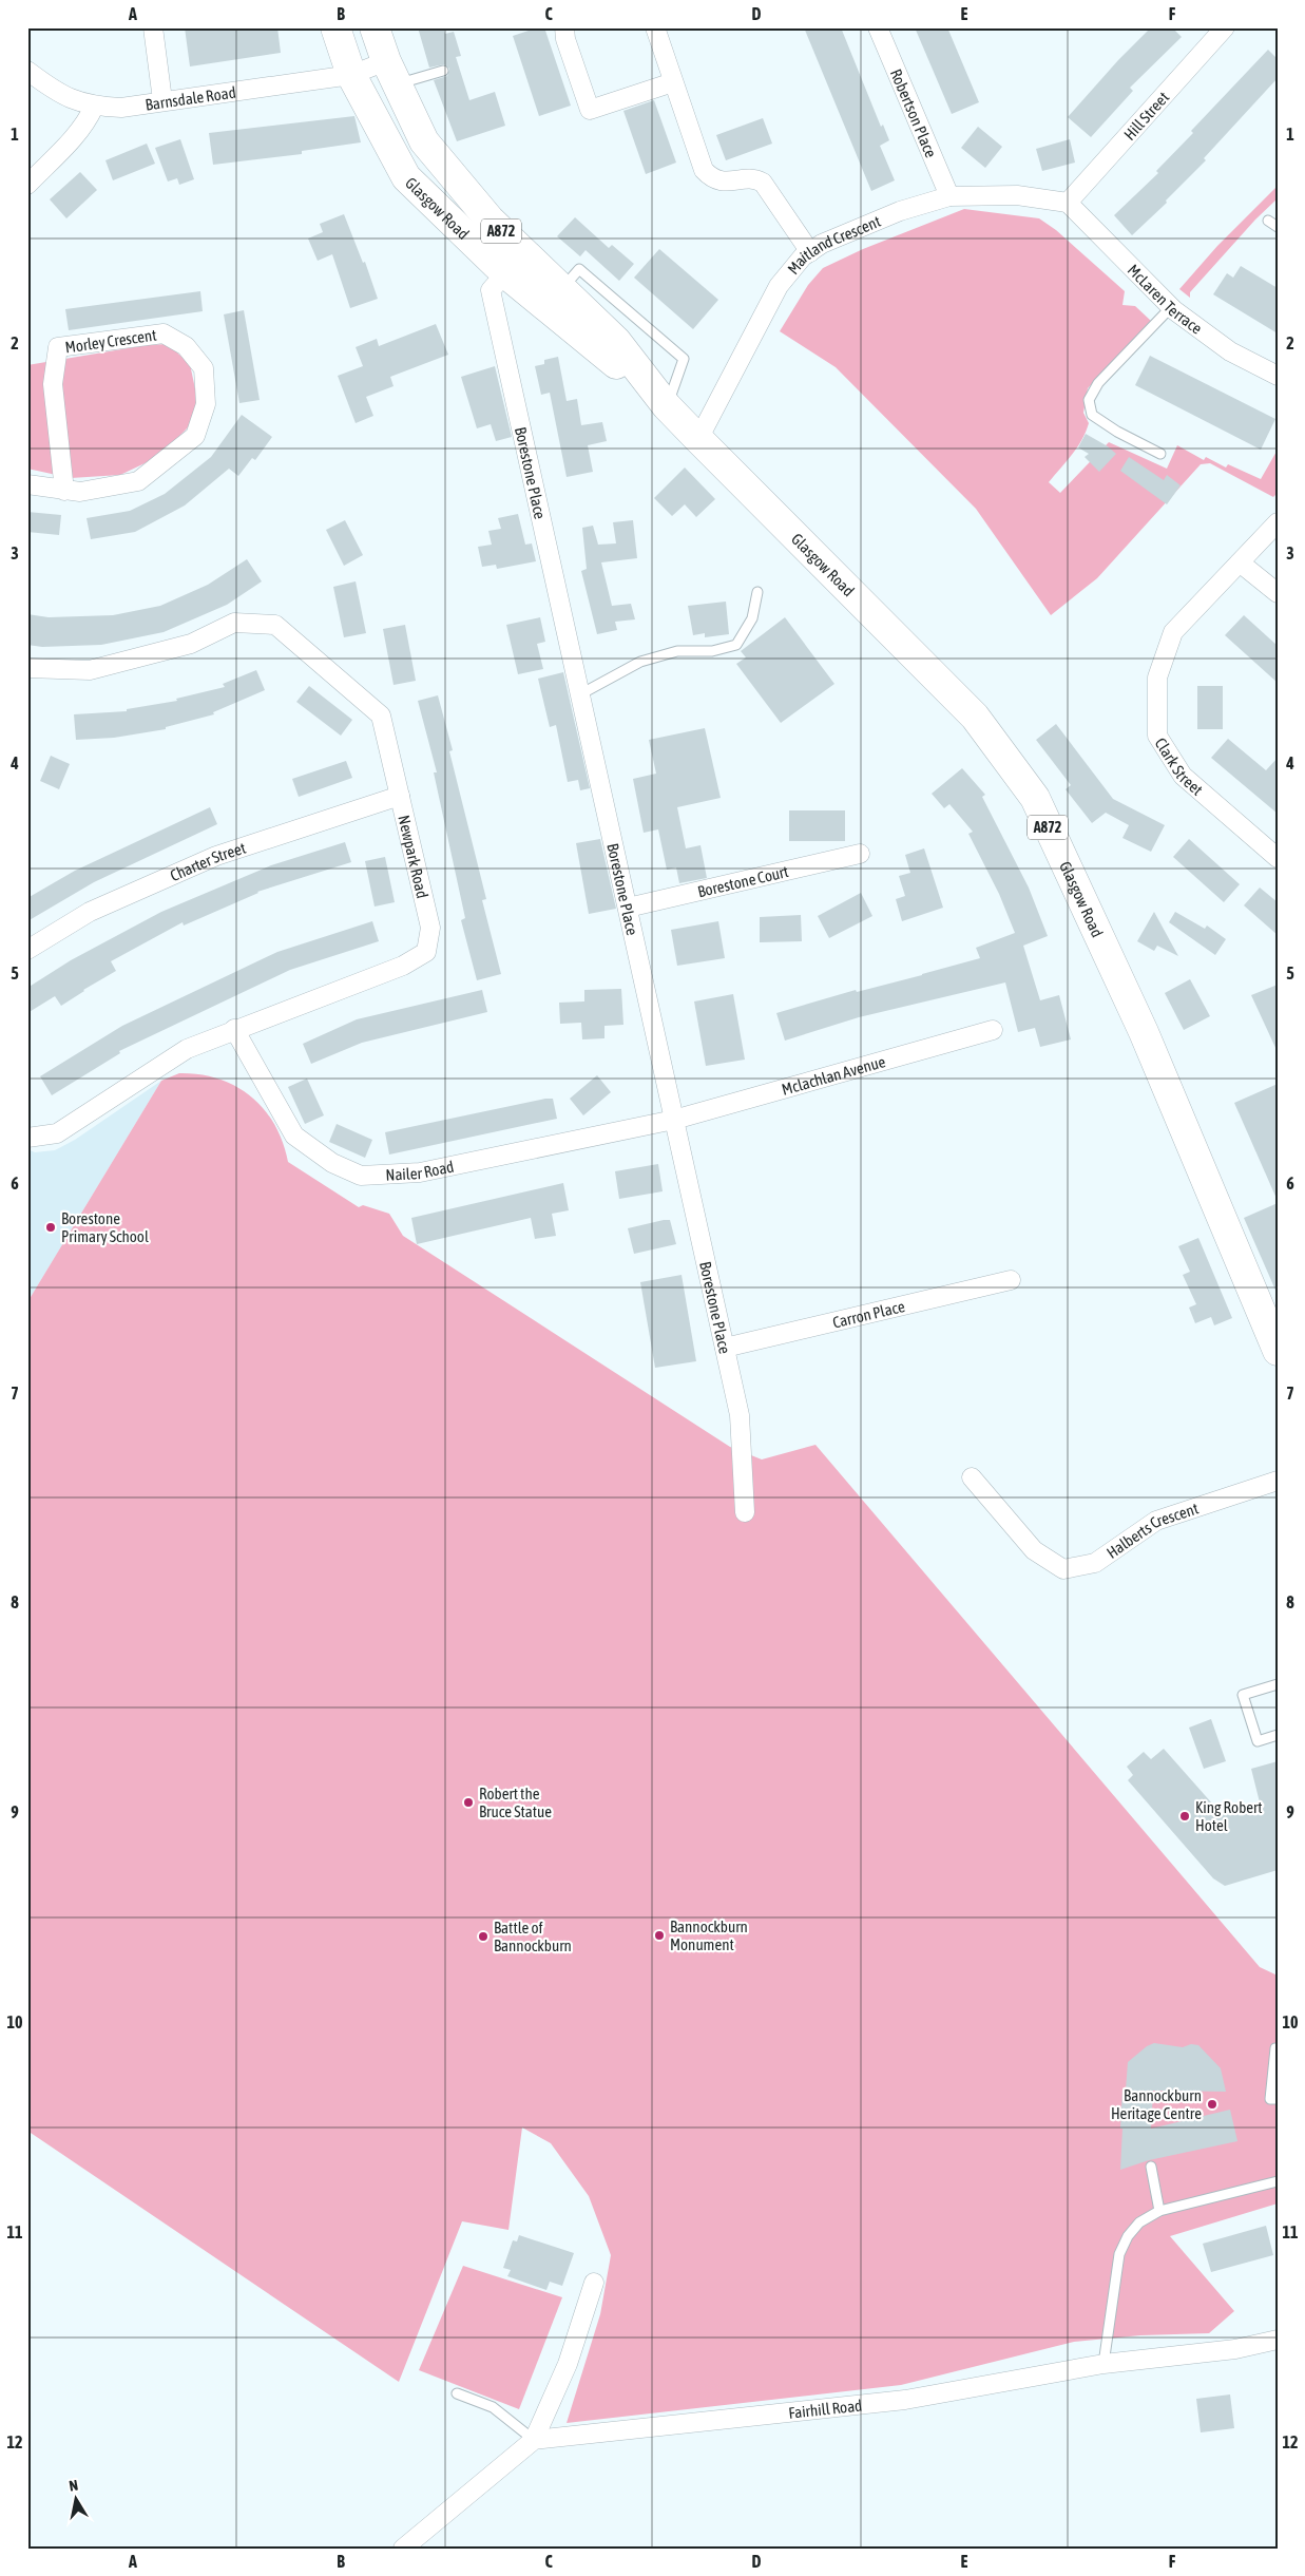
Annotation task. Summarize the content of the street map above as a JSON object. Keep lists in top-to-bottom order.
{
  "streets": {
    "main road": ["Glasgow Road", "A872"],
    "street": [
      "Barnsdale Road",
      "Robertson Place",
      "Hill Street",
      "Maitland Crescent",
      "McLaren Terrace",
      "Morley Crescent",
      "Borestone Place",
      "Clark Street",
      "Newpark Road",
      "Charter Street",
      "Borestone Court",
      "Mclachlan Avenue",
      "Nailer Road",
      "Carron Place",
      "Halberts Crescent",
      "Fairhill Road"
    ]
  },
  "crossings": [
    ["Barnsdale Road", "Glasgow Road"],
    ["Robertson Place", "Maitland Crescent"],
    ["Hill Street", "Maitland Crescent"],
    ["Hill Street", "McLaren Terrace"],
    ["Glasgow Road", "Maitland Crescent"],
    ["Glasgow Road", "Borestone Place"],
    ["Maitland Crescent", "McLaren Terrace"],
    ["Borestone Place", "Borestone Court"],
    ["Borestone Place", "Mclachlan Avenue"],
    ["Borestone Place", "Nailer Road"],
    ["Borestone Place", "Carron Place"],
    ["Newpark Road", "Charter Street"],
    ["Newpark Road", "Nailer Road"],
    ["Mclachlan Avenue", "Nailer Road"]
  ],
  "places": [
    "Borestone Primary School",
    "Robert the Bruce Statue",
    "King Robert Hotel",
    "Bannockburn Monument",
    "Battle of Bannockburn",
    "Bannockburn Heritage Centre"
  ],
  "north": "top",
  "grid": {
    "columns": [
      "A",
      "B",
      "C",
      "D",
      "E",
      "F"
    ],
    "rows": [
      "1",
      "2",
      "3",
      "4",
      "5",
      "6",
      "7",
      "8",
      "9",
      "10",
      "11",
      "12"
    ]
  }
}
